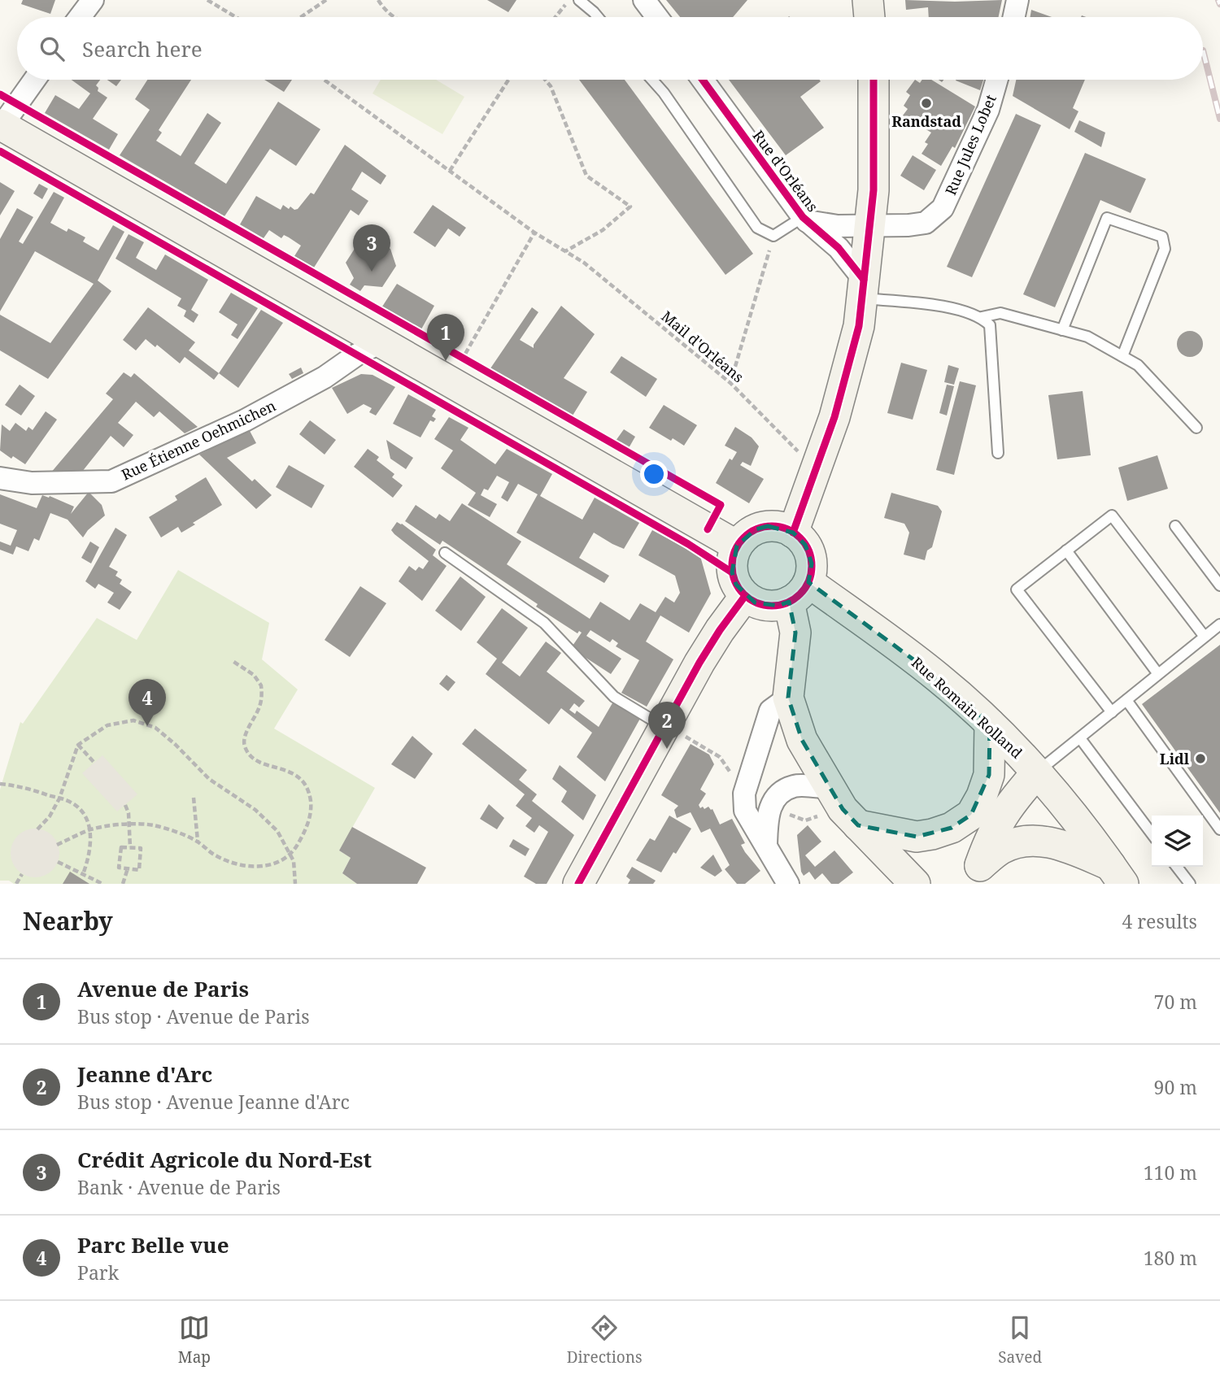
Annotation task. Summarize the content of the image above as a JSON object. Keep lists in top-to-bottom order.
{
  "streets": {
    "main road": ["Rue Romain Rolland"],
    "street": ["Rue Jules Lobet", "Rue d'Orléans", "Rue Étienne Oehmichen"],
    "path": ["Mail d'Orléans"]
  },
  "crossings": [
    ["Rue Jules Lobet", "Rue d'Orléans"]
  ],
  "places": ["Randstad", "Lidl"],
  "page": {
    "search": "Search here",
    "pins": [
      "3",
      "1",
      "4",
      "2"
    ],
    "heading": ["Nearby", "4 results"],
    "list": [
      {
        "mark": "1",
        "name": "Avenue de Paris",
        "note": "Bus stop · Avenue de Paris",
        "value": "70 m"
      },
      {
        "mark": "2",
        "name": "Jeanne d'Arc",
        "note": "Bus stop · Avenue Jeanne d'Arc",
        "value": "90 m"
      },
      {
        "mark": "3",
        "name": "Crédit Agricole du Nord-Est",
        "note": "Bank · Avenue de Paris",
        "value": "110 m"
      },
      {
        "mark": "4",
        "name": "Parc Belle vue",
        "note": "Park",
        "value": "180 m"
      }
    ],
    "nav": ["Map", "Directions", "Saved"]
  }
}
